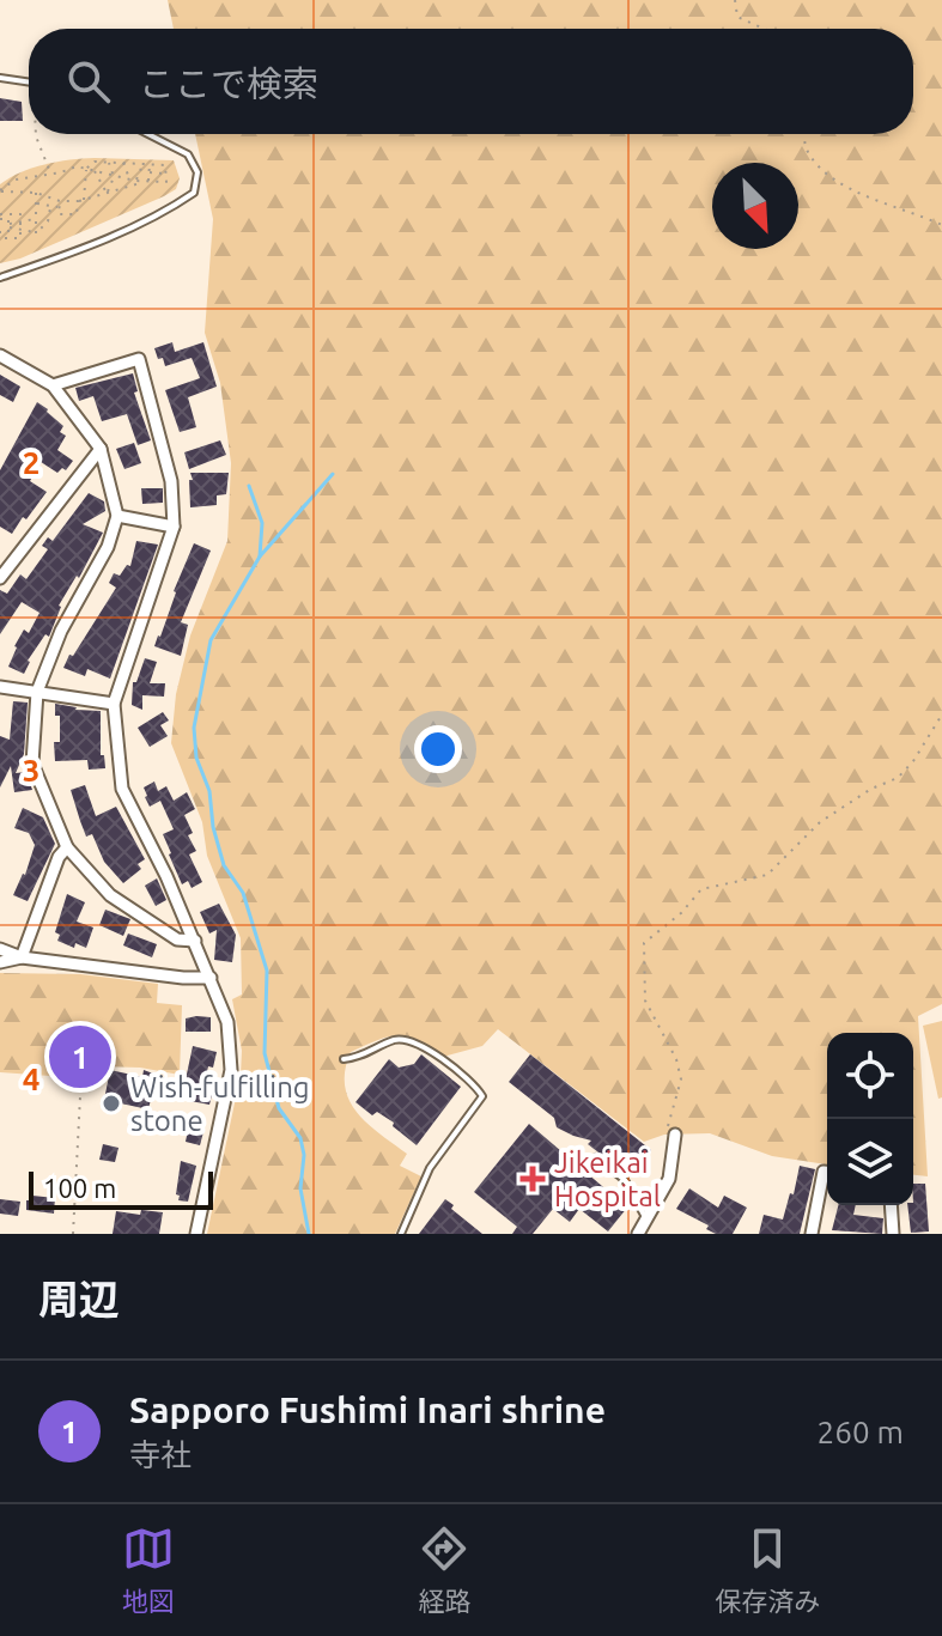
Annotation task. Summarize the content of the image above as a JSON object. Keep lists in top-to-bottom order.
{
  "places": {
    "other": ["Wish-fulfilling stone"],
    "health": ["Jikeikai Hospital"]
  },
  "scale_bar": "100 m",
  "north": "bottom right",
  "page": {
    "search": "ここで検索",
    "pins": "1",
    "scale": "100 m",
    "heading": "周辺",
    "list": [
      {
        "mark": "1",
        "name": "Sapporo Fushimi Inari shrine",
        "note": "寺社",
        "value": "260 m"
      }
    ],
    "nav": ["地図", "経路", "保存済み"]
  },
  "grid": {
    "rows": ["2", "3", "4"]
  }
}
